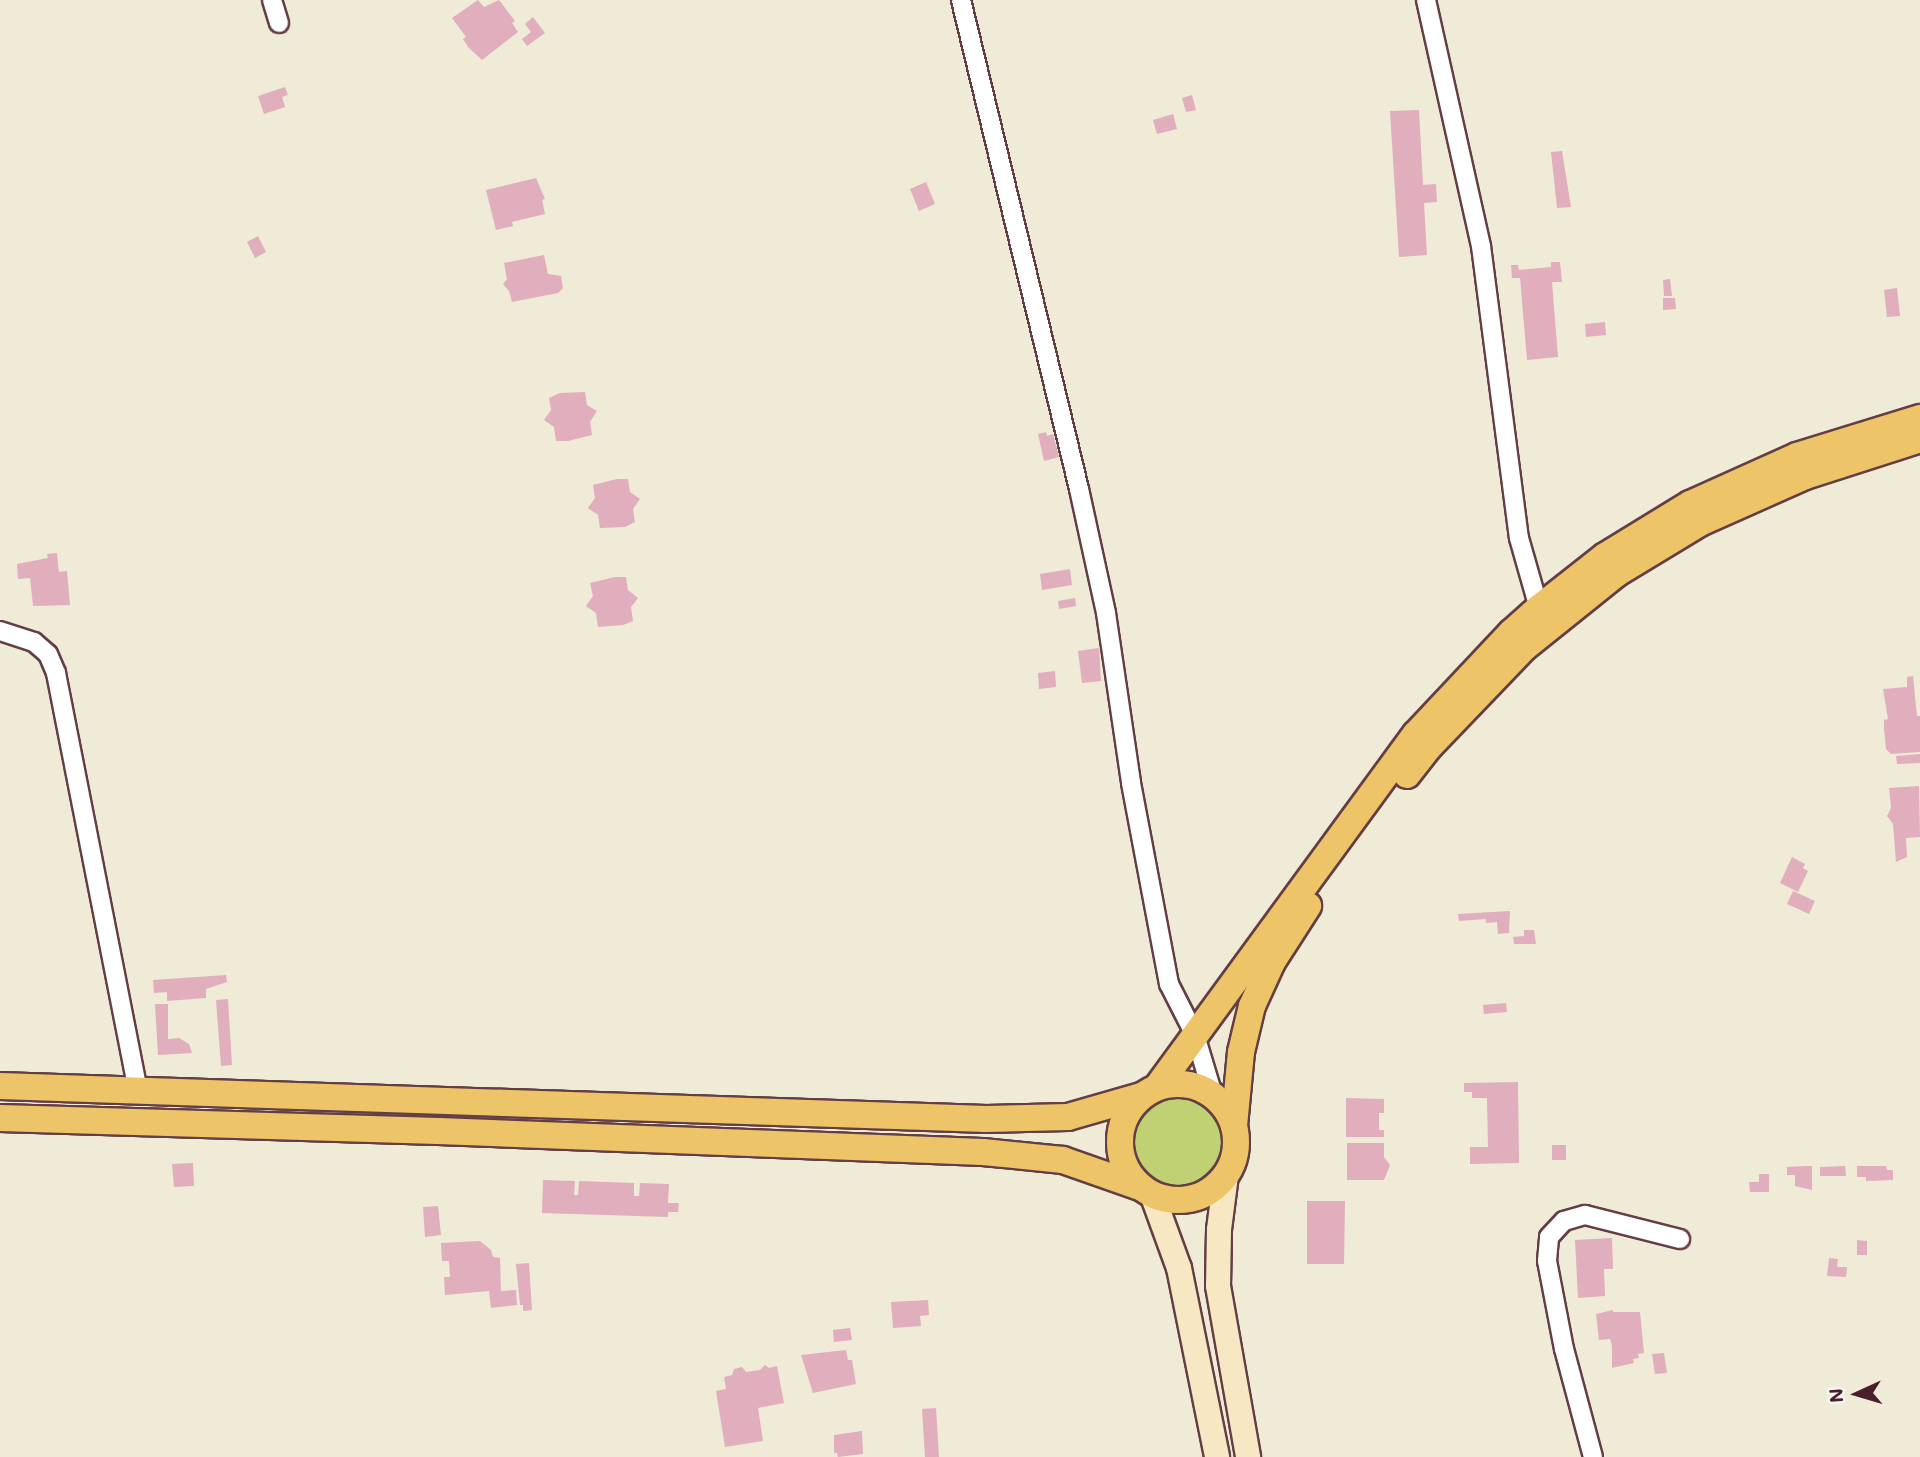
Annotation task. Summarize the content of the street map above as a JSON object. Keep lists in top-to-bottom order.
{
  "north": "left"
}
